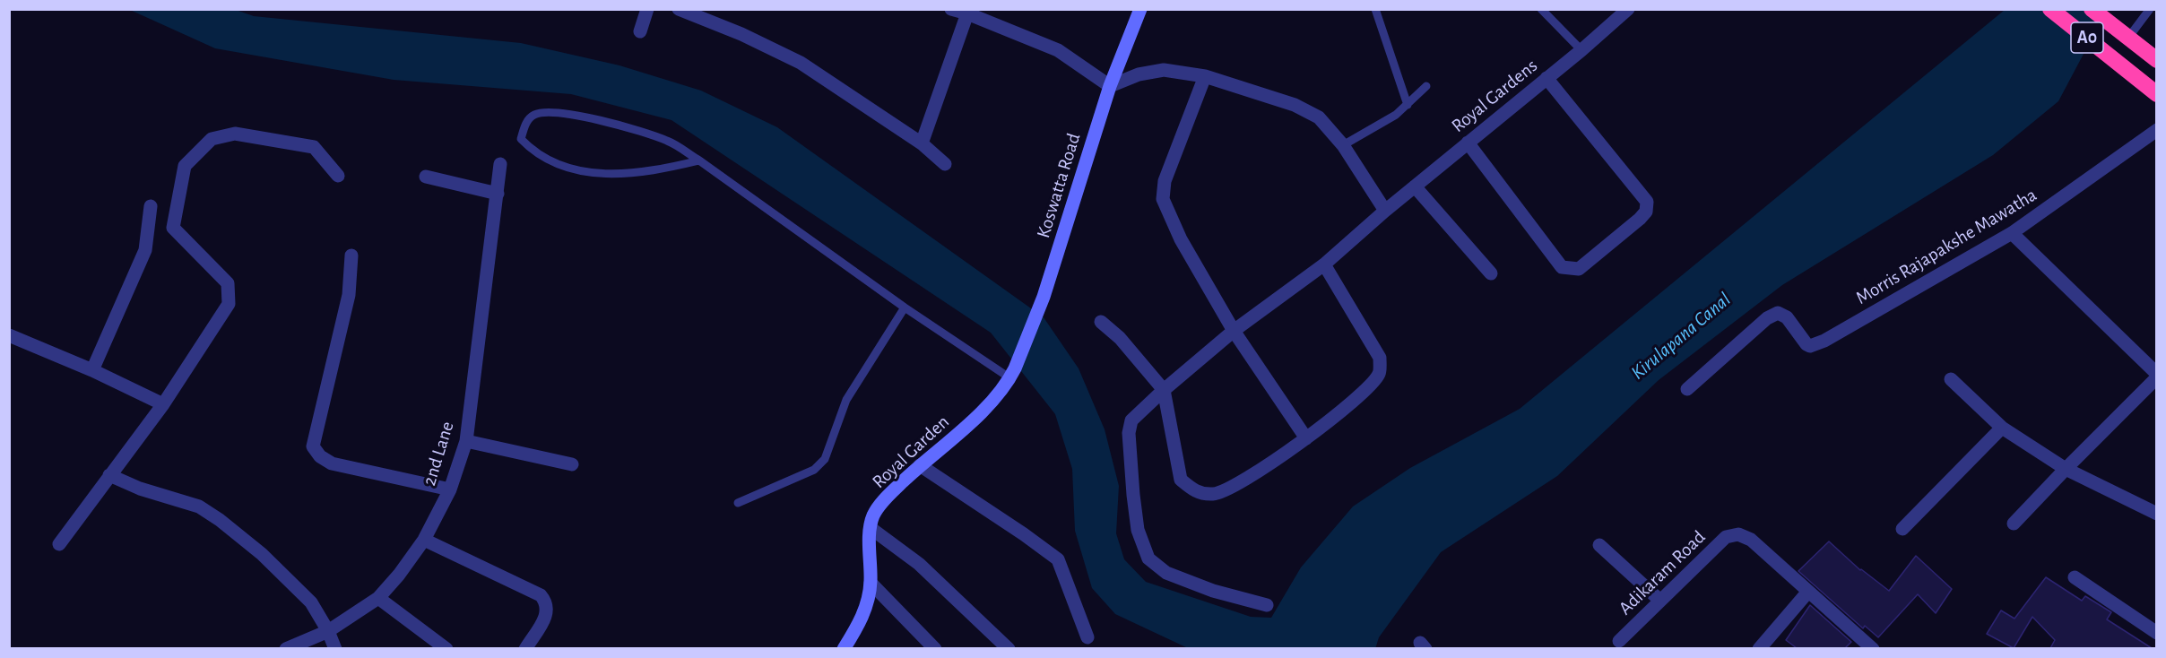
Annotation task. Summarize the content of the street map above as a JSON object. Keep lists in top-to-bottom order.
{
  "streets": {
    "highway": ["A0"],
    "street": [
      "Royal Gardens",
      "Koswatta Road",
      "Morris Rajapakshe Mawatha",
      "Royal Garden",
      "2nd Lane",
      "Adikaram Road"
    ]
  },
  "crossings": [
    ["Koswatta Road", "Royal Garden"]
  ],
  "water": ["Kirulapana Canal"]
}
